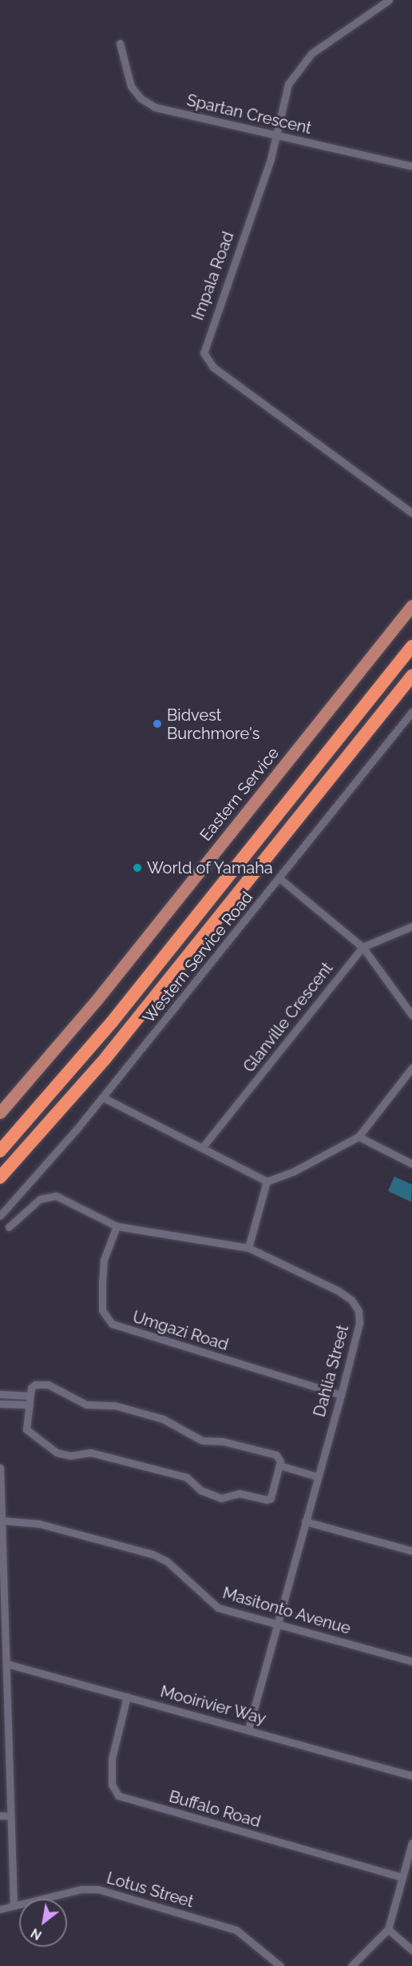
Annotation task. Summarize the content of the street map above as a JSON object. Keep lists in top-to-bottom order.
{
  "streets": {
    "main road": ["Eastern Service"],
    "street": [
      "Spartan Crescent",
      "Impala Road",
      "Western Service Road",
      "Glanville Crescent",
      "Umgazi Road",
      "Dahlia Street",
      "Masitonto Avenue",
      "Mooirivier Way",
      "Buffalo Road",
      "Lotus Street"
    ]
  },
  "crossings": [
    ["Spartan Crescent", "Impala Road"],
    ["Umgazi Road", "Dahlia Street"],
    ["Dahlia Street", "Masitonto Avenue"],
    ["Dahlia Street", "Mooirivier Way"],
    ["Mooirivier Way", "Buffalo Road"]
  ],
  "places": ["Bidvest Burchmore's", "World of Yamaha"],
  "north": "bottom left"
}
